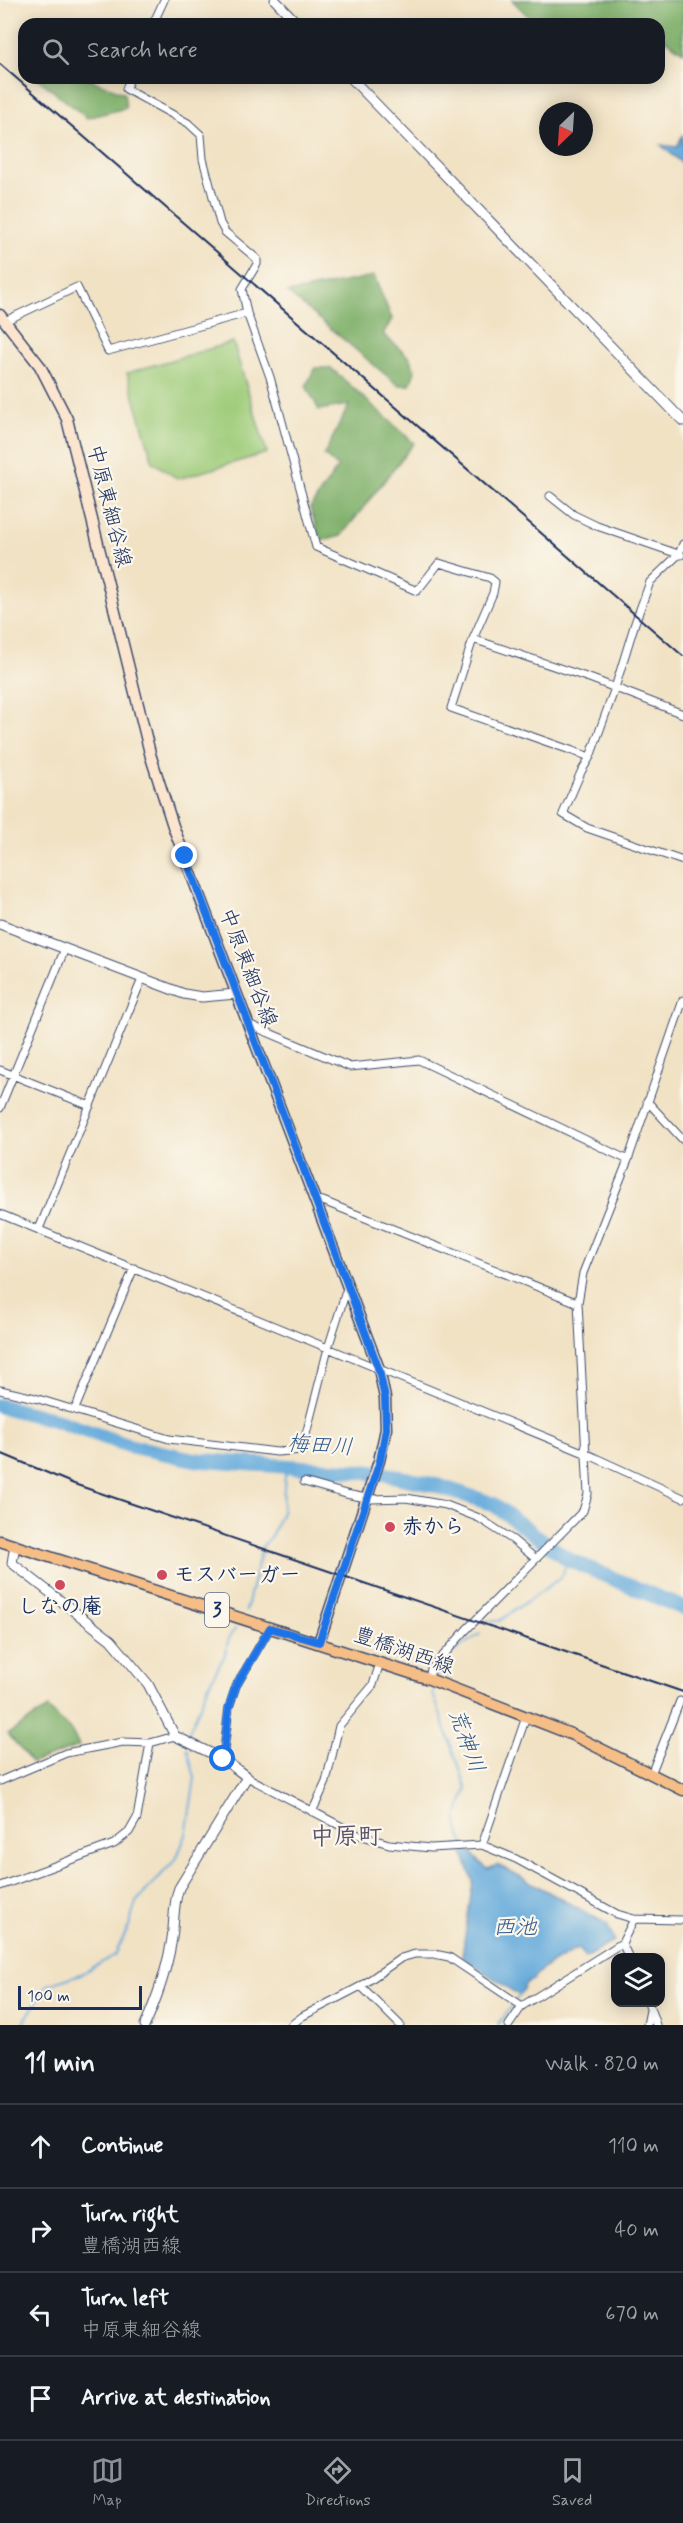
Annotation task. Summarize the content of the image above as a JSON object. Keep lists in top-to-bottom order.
{
  "streets": {
    "main road": ["中原東細谷線", "3", "豊橋湖西線"]
  },
  "crossings": [
    ["中原東細谷線", "豊橋湖西線"]
  ],
  "districts": ["中原町"],
  "water": ["梅田川", "荒神川", "西池"],
  "places": ["赤から", "モスバーガー", "しなの庵"],
  "scale_bar": "100 m",
  "north": "bottom left",
  "page": {
    "search": "Search here",
    "scale": "100 m",
    "heading": ["11 min", "Walk · 820 m"],
    "list": [
      ["Continue", "110 m"],
      ["Turn right", "豊橋湖西線", "40 m"],
      ["Turn left", "中原東細谷線", "670 m"],
      "Arrive at destination"
    ],
    "nav": ["Map", "Directions", "Saved"]
  }
}
